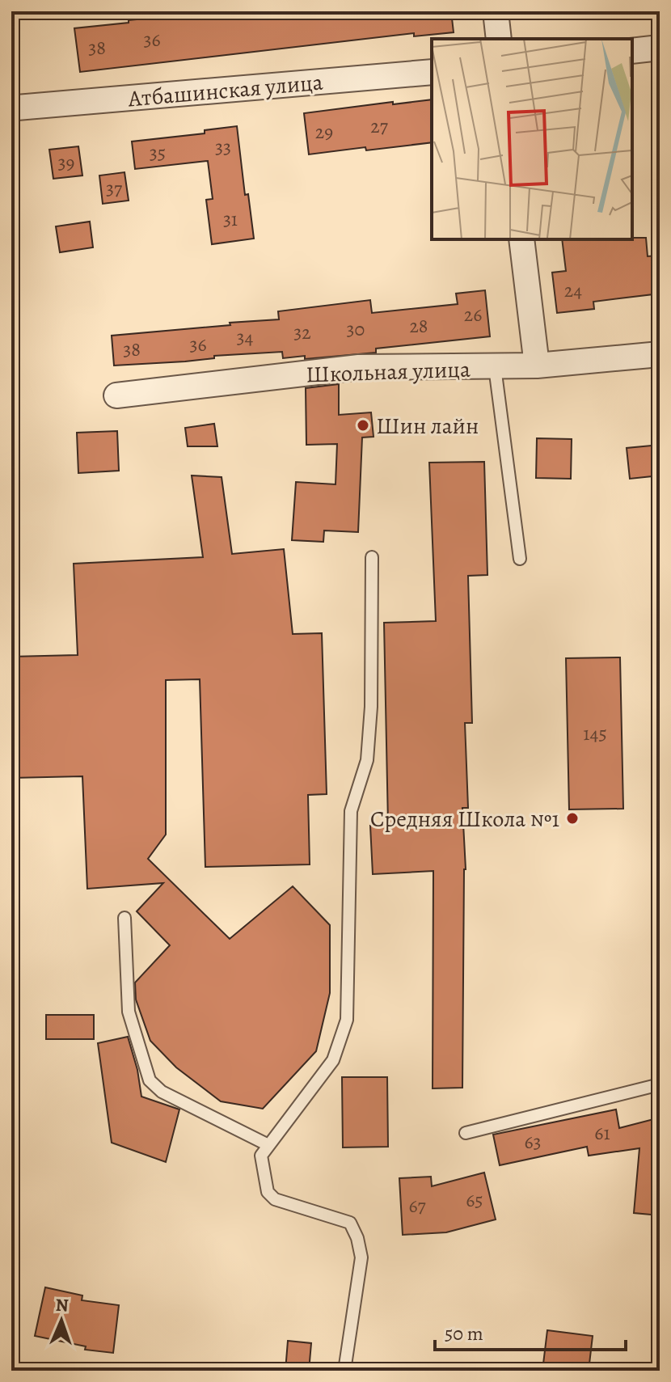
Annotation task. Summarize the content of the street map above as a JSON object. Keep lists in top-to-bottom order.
{
  "streets": {
    "street": ["Атбашинская улица", "Школьная улица"]
  },
  "places": ["Шин лайн", "Средняя Школа №1"],
  "house_numbers": [
    "36",
    "38",
    "27",
    "29",
    "33",
    "35",
    "39",
    "37",
    "31",
    "24",
    "26",
    "28",
    "30",
    "32",
    "34",
    "36",
    "38",
    "145",
    "61",
    "63",
    "65",
    "67"
  ],
  "scale_bar": "50 m",
  "north": "top"
}
